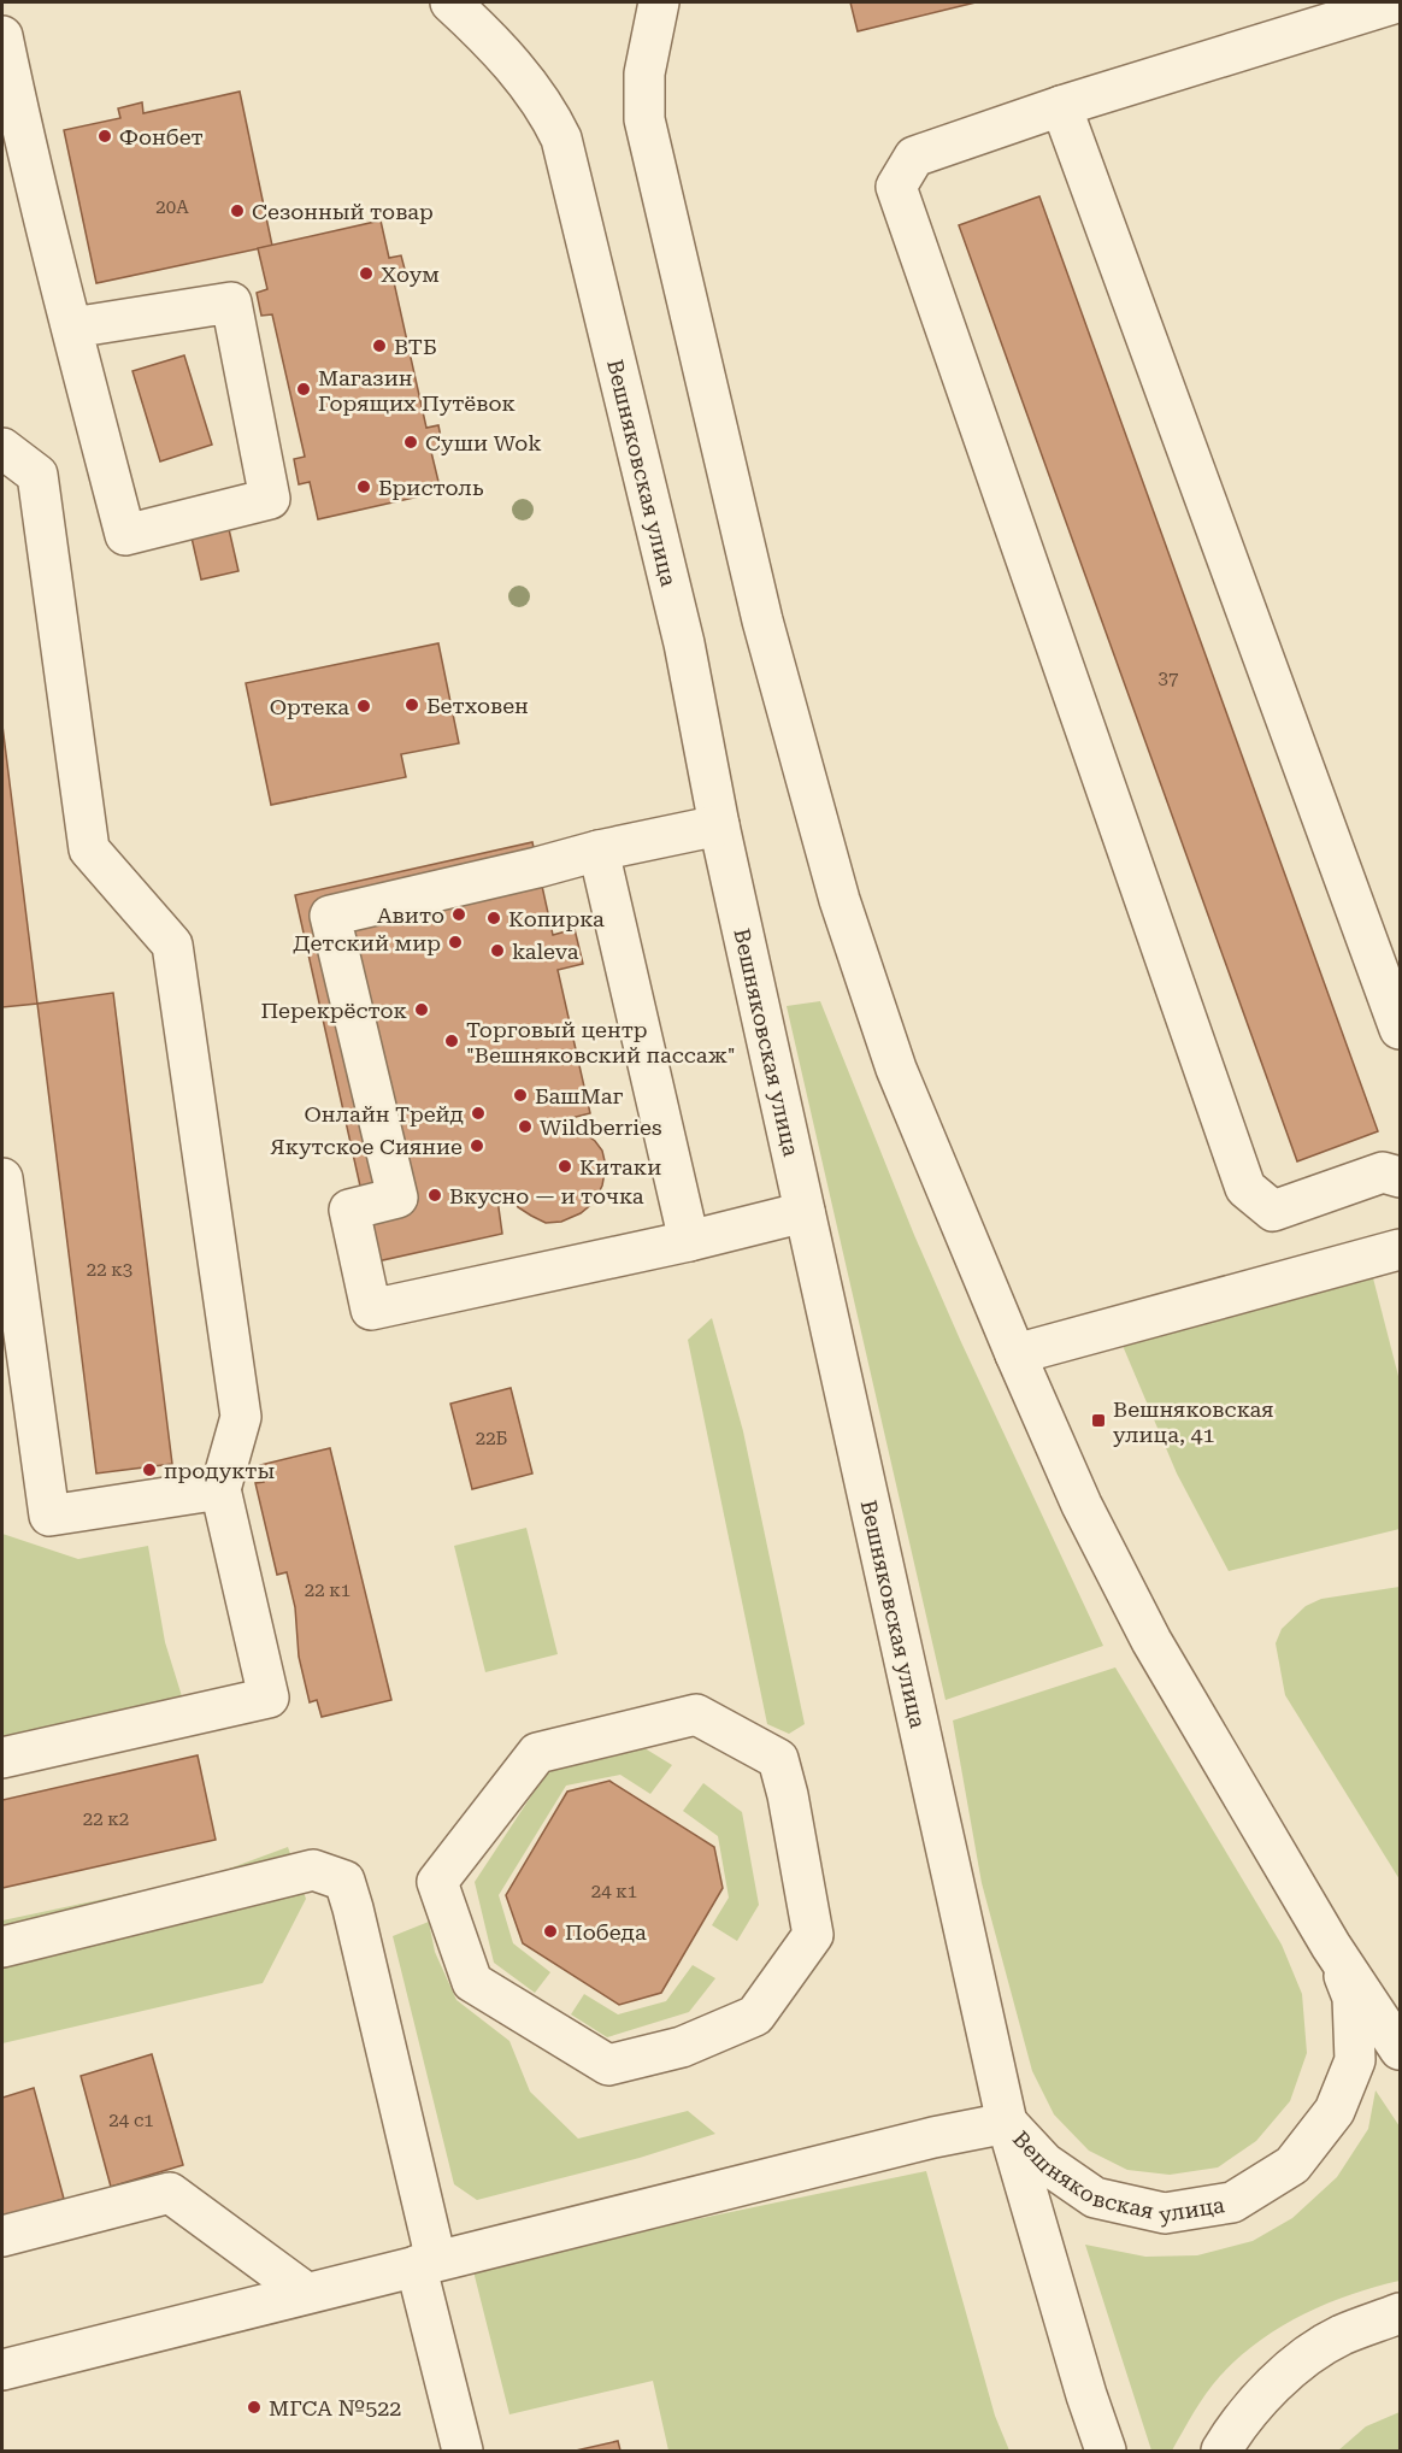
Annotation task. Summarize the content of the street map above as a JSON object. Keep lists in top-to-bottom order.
{
  "streets": {
    "street": ["Вешняковская улица"]
  },
  "places": {
    "other": [
      "Фонбет",
      "Сезонный товар",
      "Хоум",
      "ВТБ",
      "Магазин Горящих Путёвок",
      "Суши Wok",
      "Бристоль",
      "Бетховен",
      "Ортека",
      "Авито",
      "Копирка",
      "Детский мир",
      "kaleva",
      "Перекрёсток",
      "Торговый центр \"Вешняковский пассаж\"",
      "БашМаг",
      "Онлайн Трейд",
      "Wildberries",
      "Якутское Сияние",
      "Китаки",
      "Вкусно — и точка",
      "продукты",
      "Победа",
      "МГСА №522"
    ],
    "transit": ["Вешняковская улица, 41"]
  },
  "house_numbers": [
    "20А",
    "37",
    "22 к3",
    "22Б",
    "22 к1",
    "22 к2",
    "24 к1",
    "24 с1"
  ]
}
